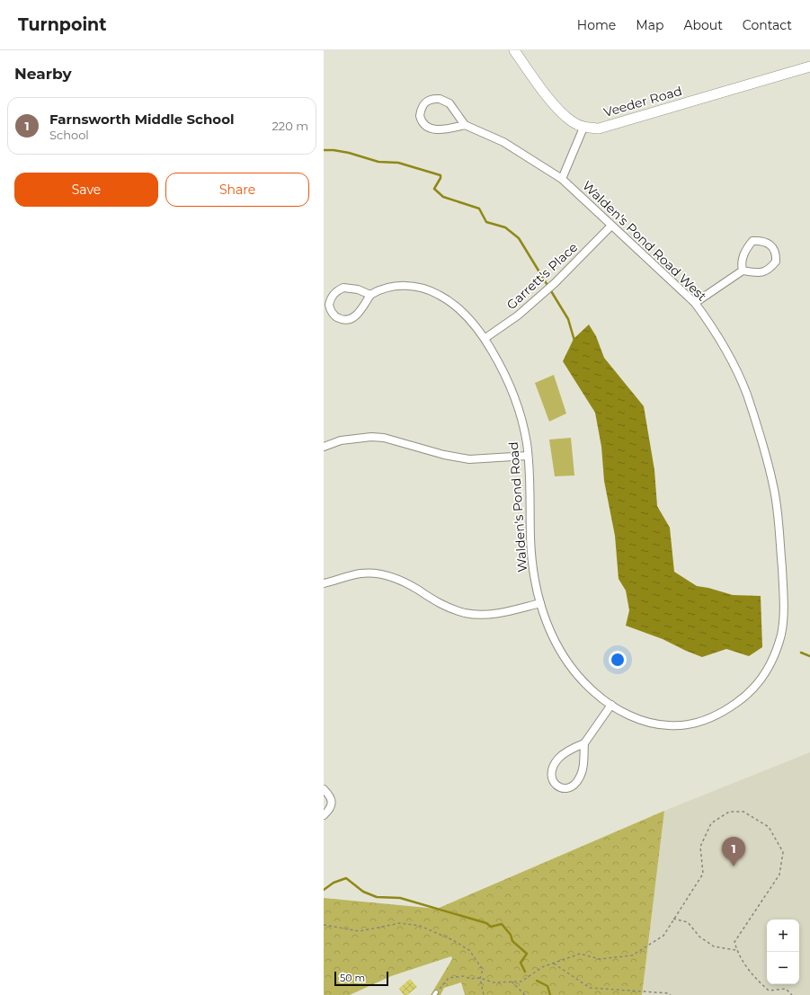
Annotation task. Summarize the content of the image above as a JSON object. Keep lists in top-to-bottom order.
{
  "streets": {
    "street": [
      "Veeder Road",
      "Walden's Pond Road West",
      "Garrett's Place",
      "Walden's Pond Road"
    ]
  },
  "crossings": [
    ["Walden's Pond Road West", "Garrett's Place"],
    ["Walden's Pond Road West", "Walden's Pond Road"],
    ["Garrett's Place", "Walden's Pond Road"]
  ],
  "scale_bar": "50 m",
  "page": {
    "header": "Turnpoint",
    "nav": [
      "Home",
      "Map",
      "About",
      "Contact"
    ],
    "heading": "Nearby",
    "list": [
      {
        "mark": "1",
        "name": "Farnsworth Middle School",
        "note": "School",
        "value": "220 m"
      }
    ],
    "buttons": ["Save", "Share"],
    "pins": "1",
    "map_buttons": ["+", "−"],
    "scale": "50 m"
  }
}
